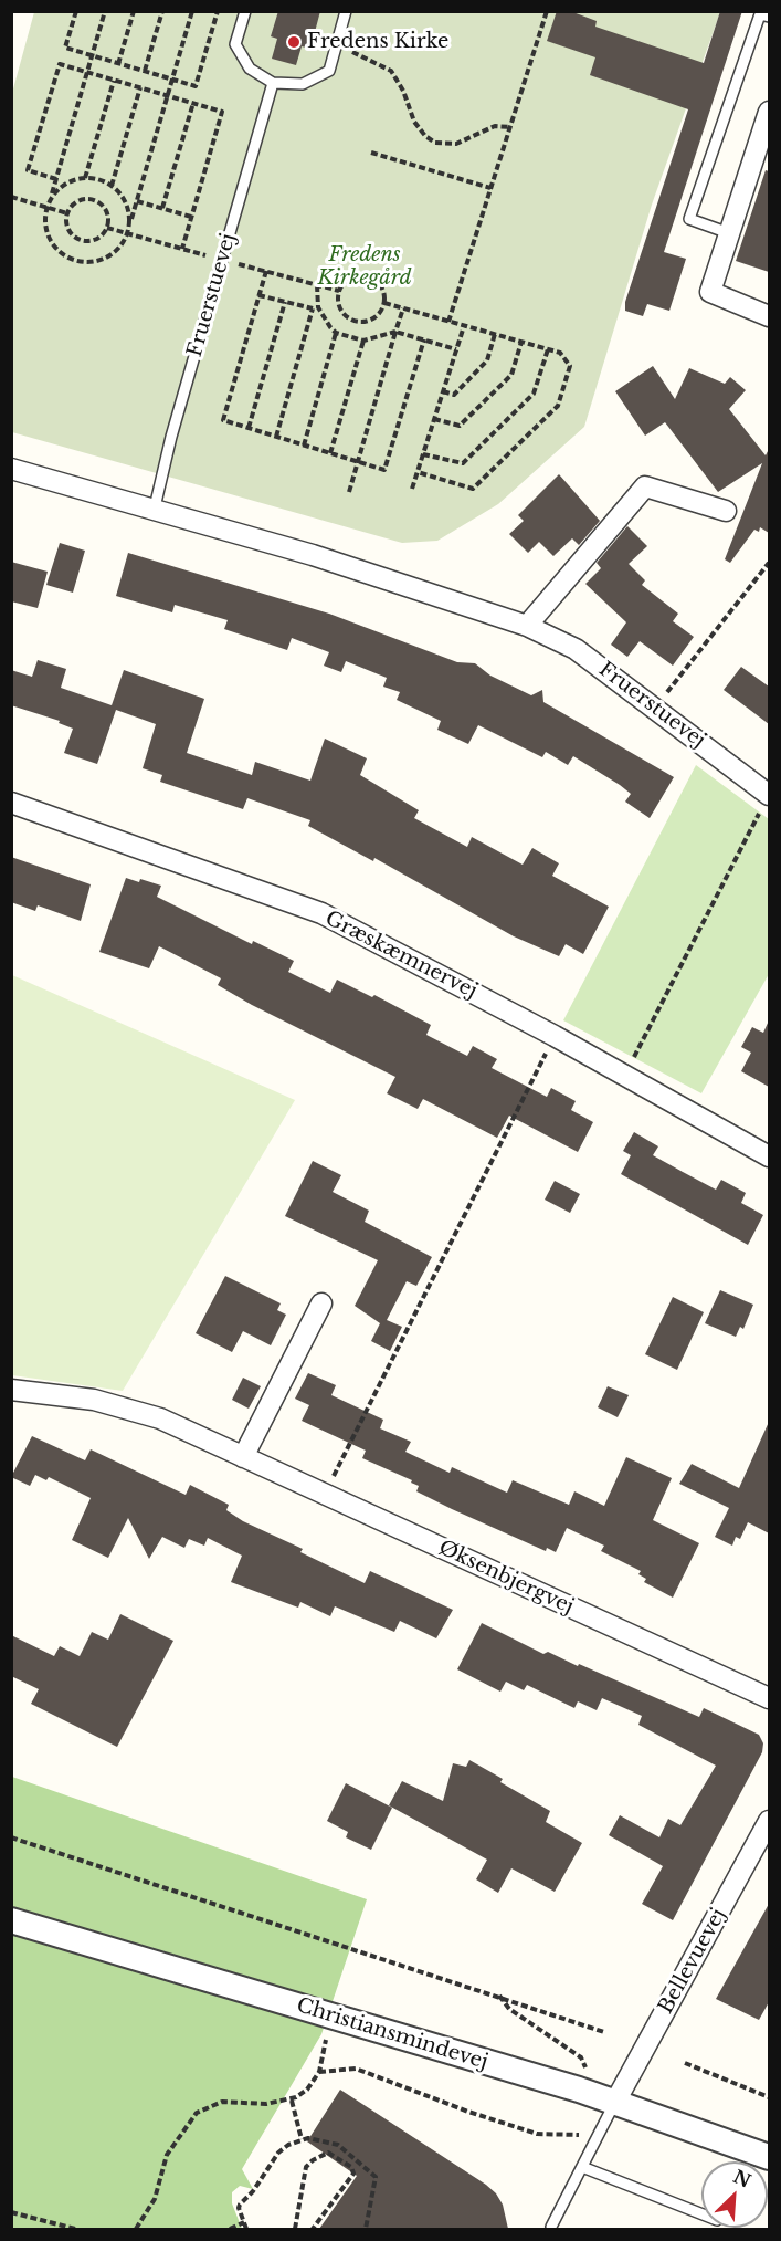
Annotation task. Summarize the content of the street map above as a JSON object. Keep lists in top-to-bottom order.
{
  "streets": {
    "street": [
      "Fruerstuevej",
      "Græskæmnervej",
      "Øksenbjergvej",
      "Bellevuevej",
      "Christiansmindevej"
    ]
  },
  "crossings": [
    ["Bellevuevej", "Christiansmindevej"]
  ],
  "parks": ["Fredens Kirkegård"],
  "places": ["Fredens Kirke"],
  "north": "top right"
}
